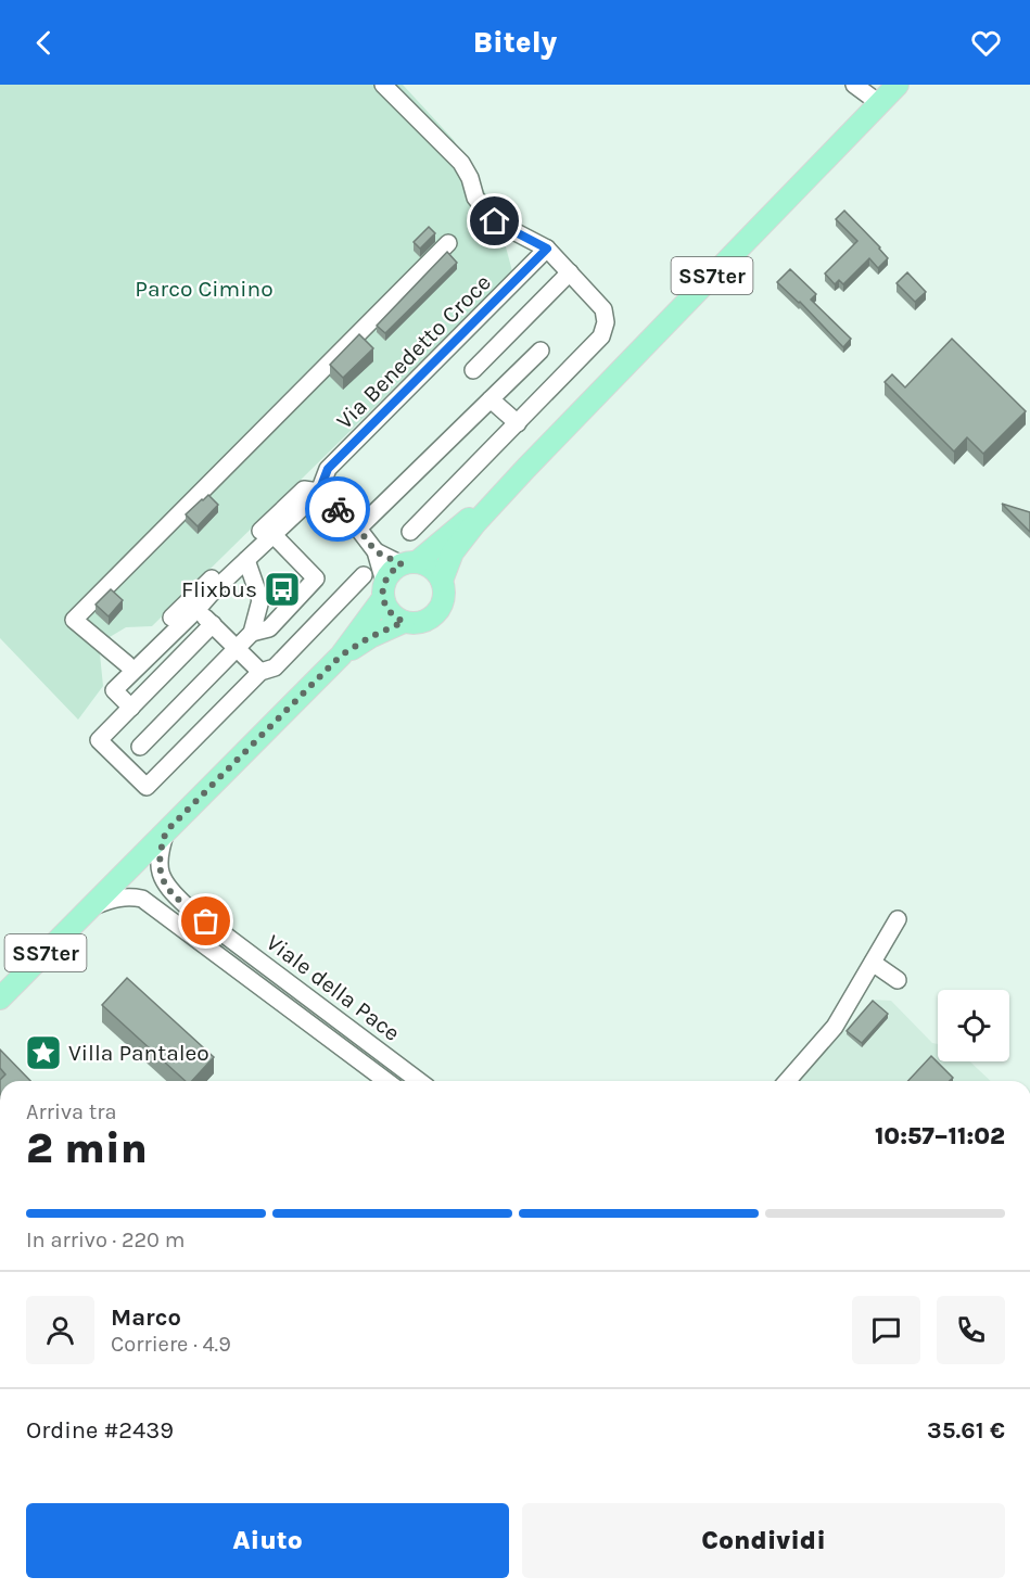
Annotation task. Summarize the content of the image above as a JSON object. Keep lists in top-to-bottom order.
{
  "streets": {
    "main road": ["SS7ter"],
    "street": ["Via Benedetto Croce", "Viale della Pace"]
  },
  "crossings": [
    ["SS7ter", "Viale della Pace"]
  ],
  "parks": ["Parco Cimino"],
  "places": {
    "bus stop": ["Flixbus"],
    "place": ["Villa Pantaleo"]
  },
  "page": {
    "header": "Bitely",
    "heading": ["2 min", "Arriva tra", "10:57–11:02"],
    "panel": [
      "Marco",
      "Corriere · 4.9",
      "Ordine #2439",
      "35.61 €"
    ],
    "bar": "In arrivo · 220 m",
    "buttons": ["Aiuto", "Condividi"]
  }
}
